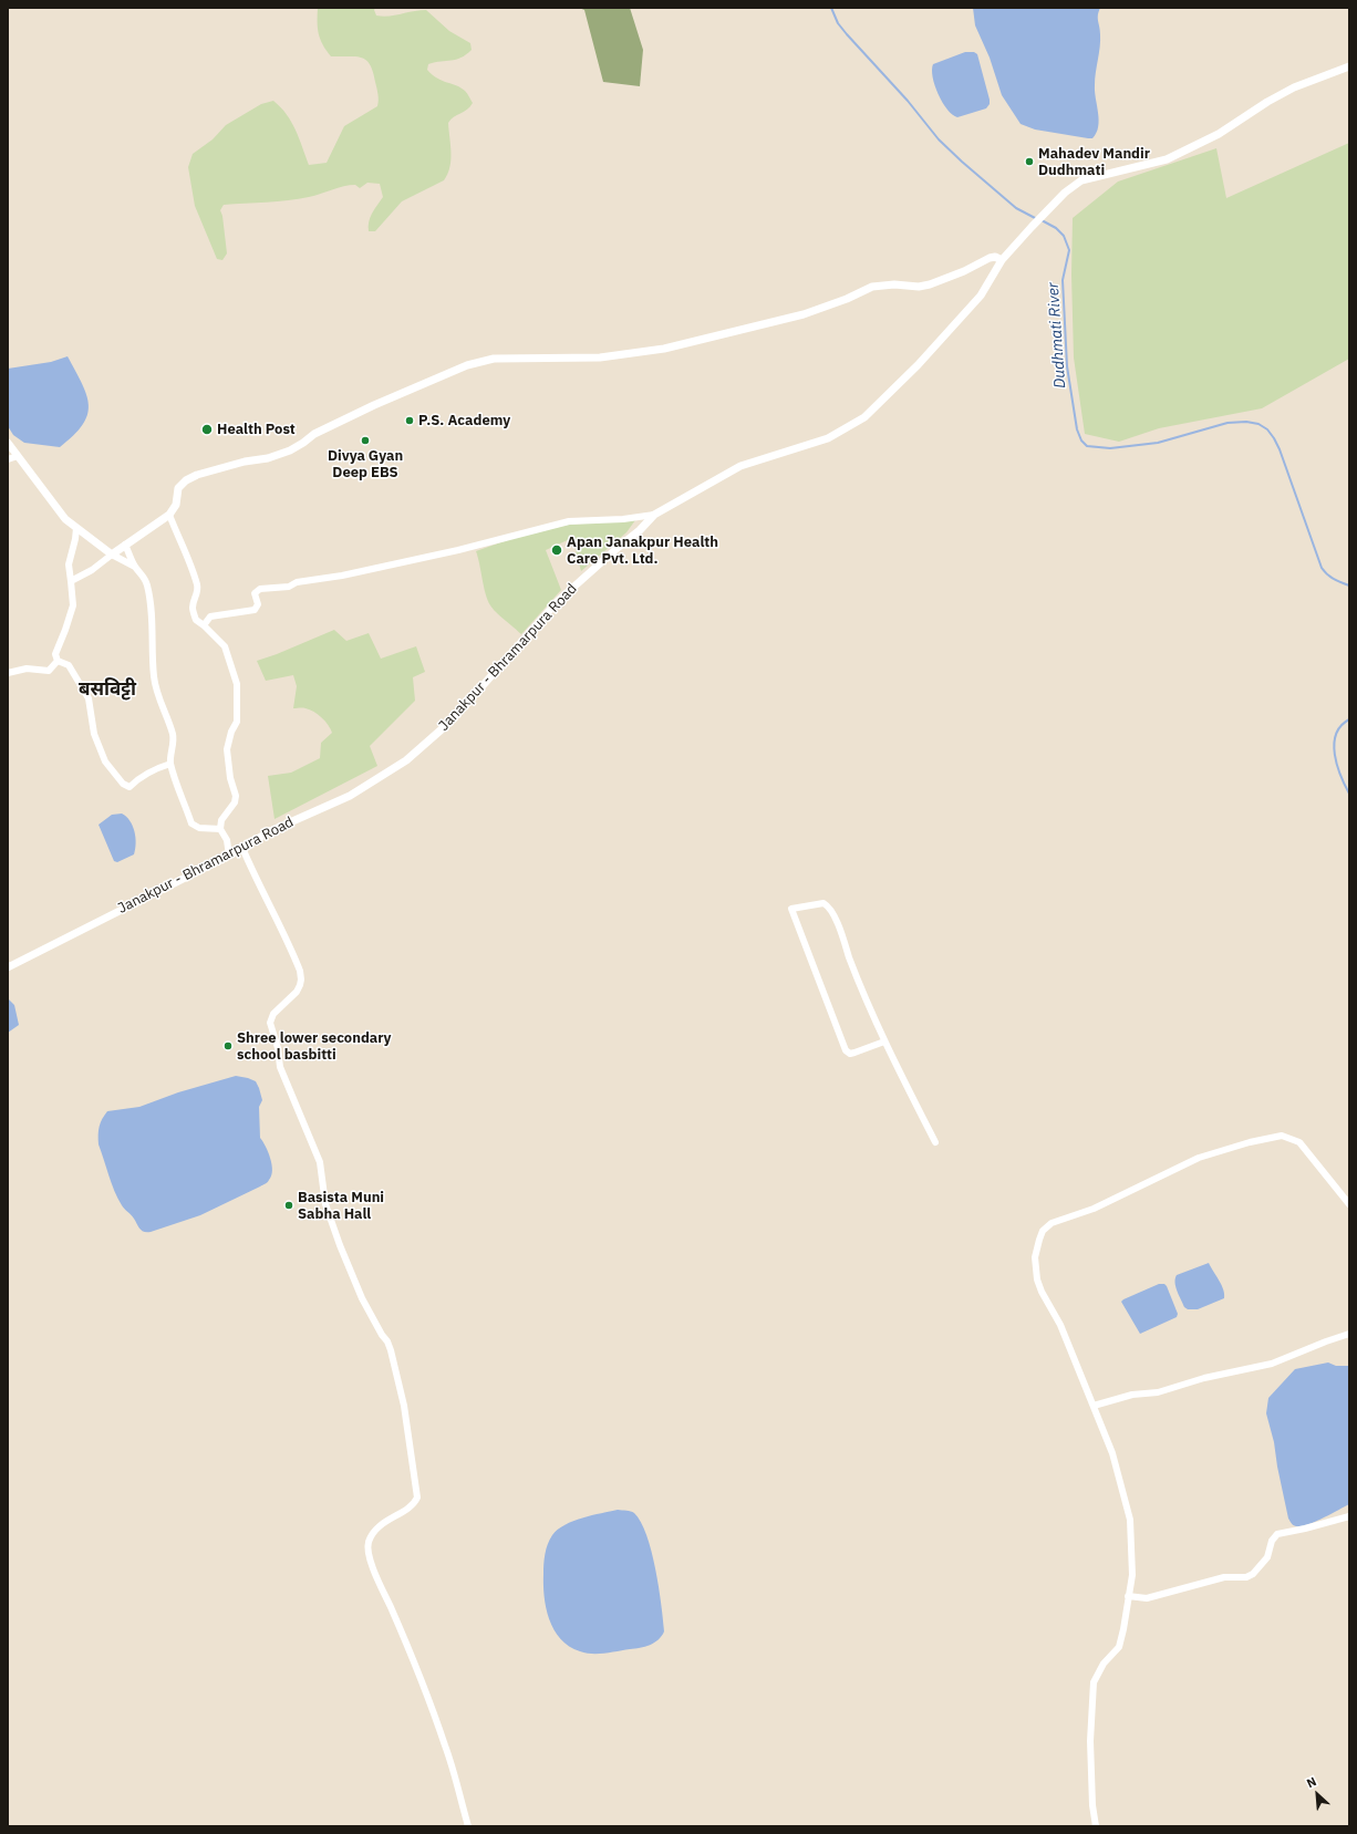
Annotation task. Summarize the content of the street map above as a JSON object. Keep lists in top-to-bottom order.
{
  "streets": {
    "street": ["Janakpur - Bhramarpura Road"]
  },
  "districts": ["बसविट्टी"],
  "water": ["Dudhmati River"],
  "places": [
    "Mahadev Mandir Dudhmati",
    "P.S. Academy",
    "Health Post",
    "Divya Gyan Deep EBS",
    "Apan Janakpur Health Care Pvt. Ltd.",
    "Shree lower secondary school basbitti",
    "Basista Muni Sabha Hall"
  ],
  "north": "top left"
}
